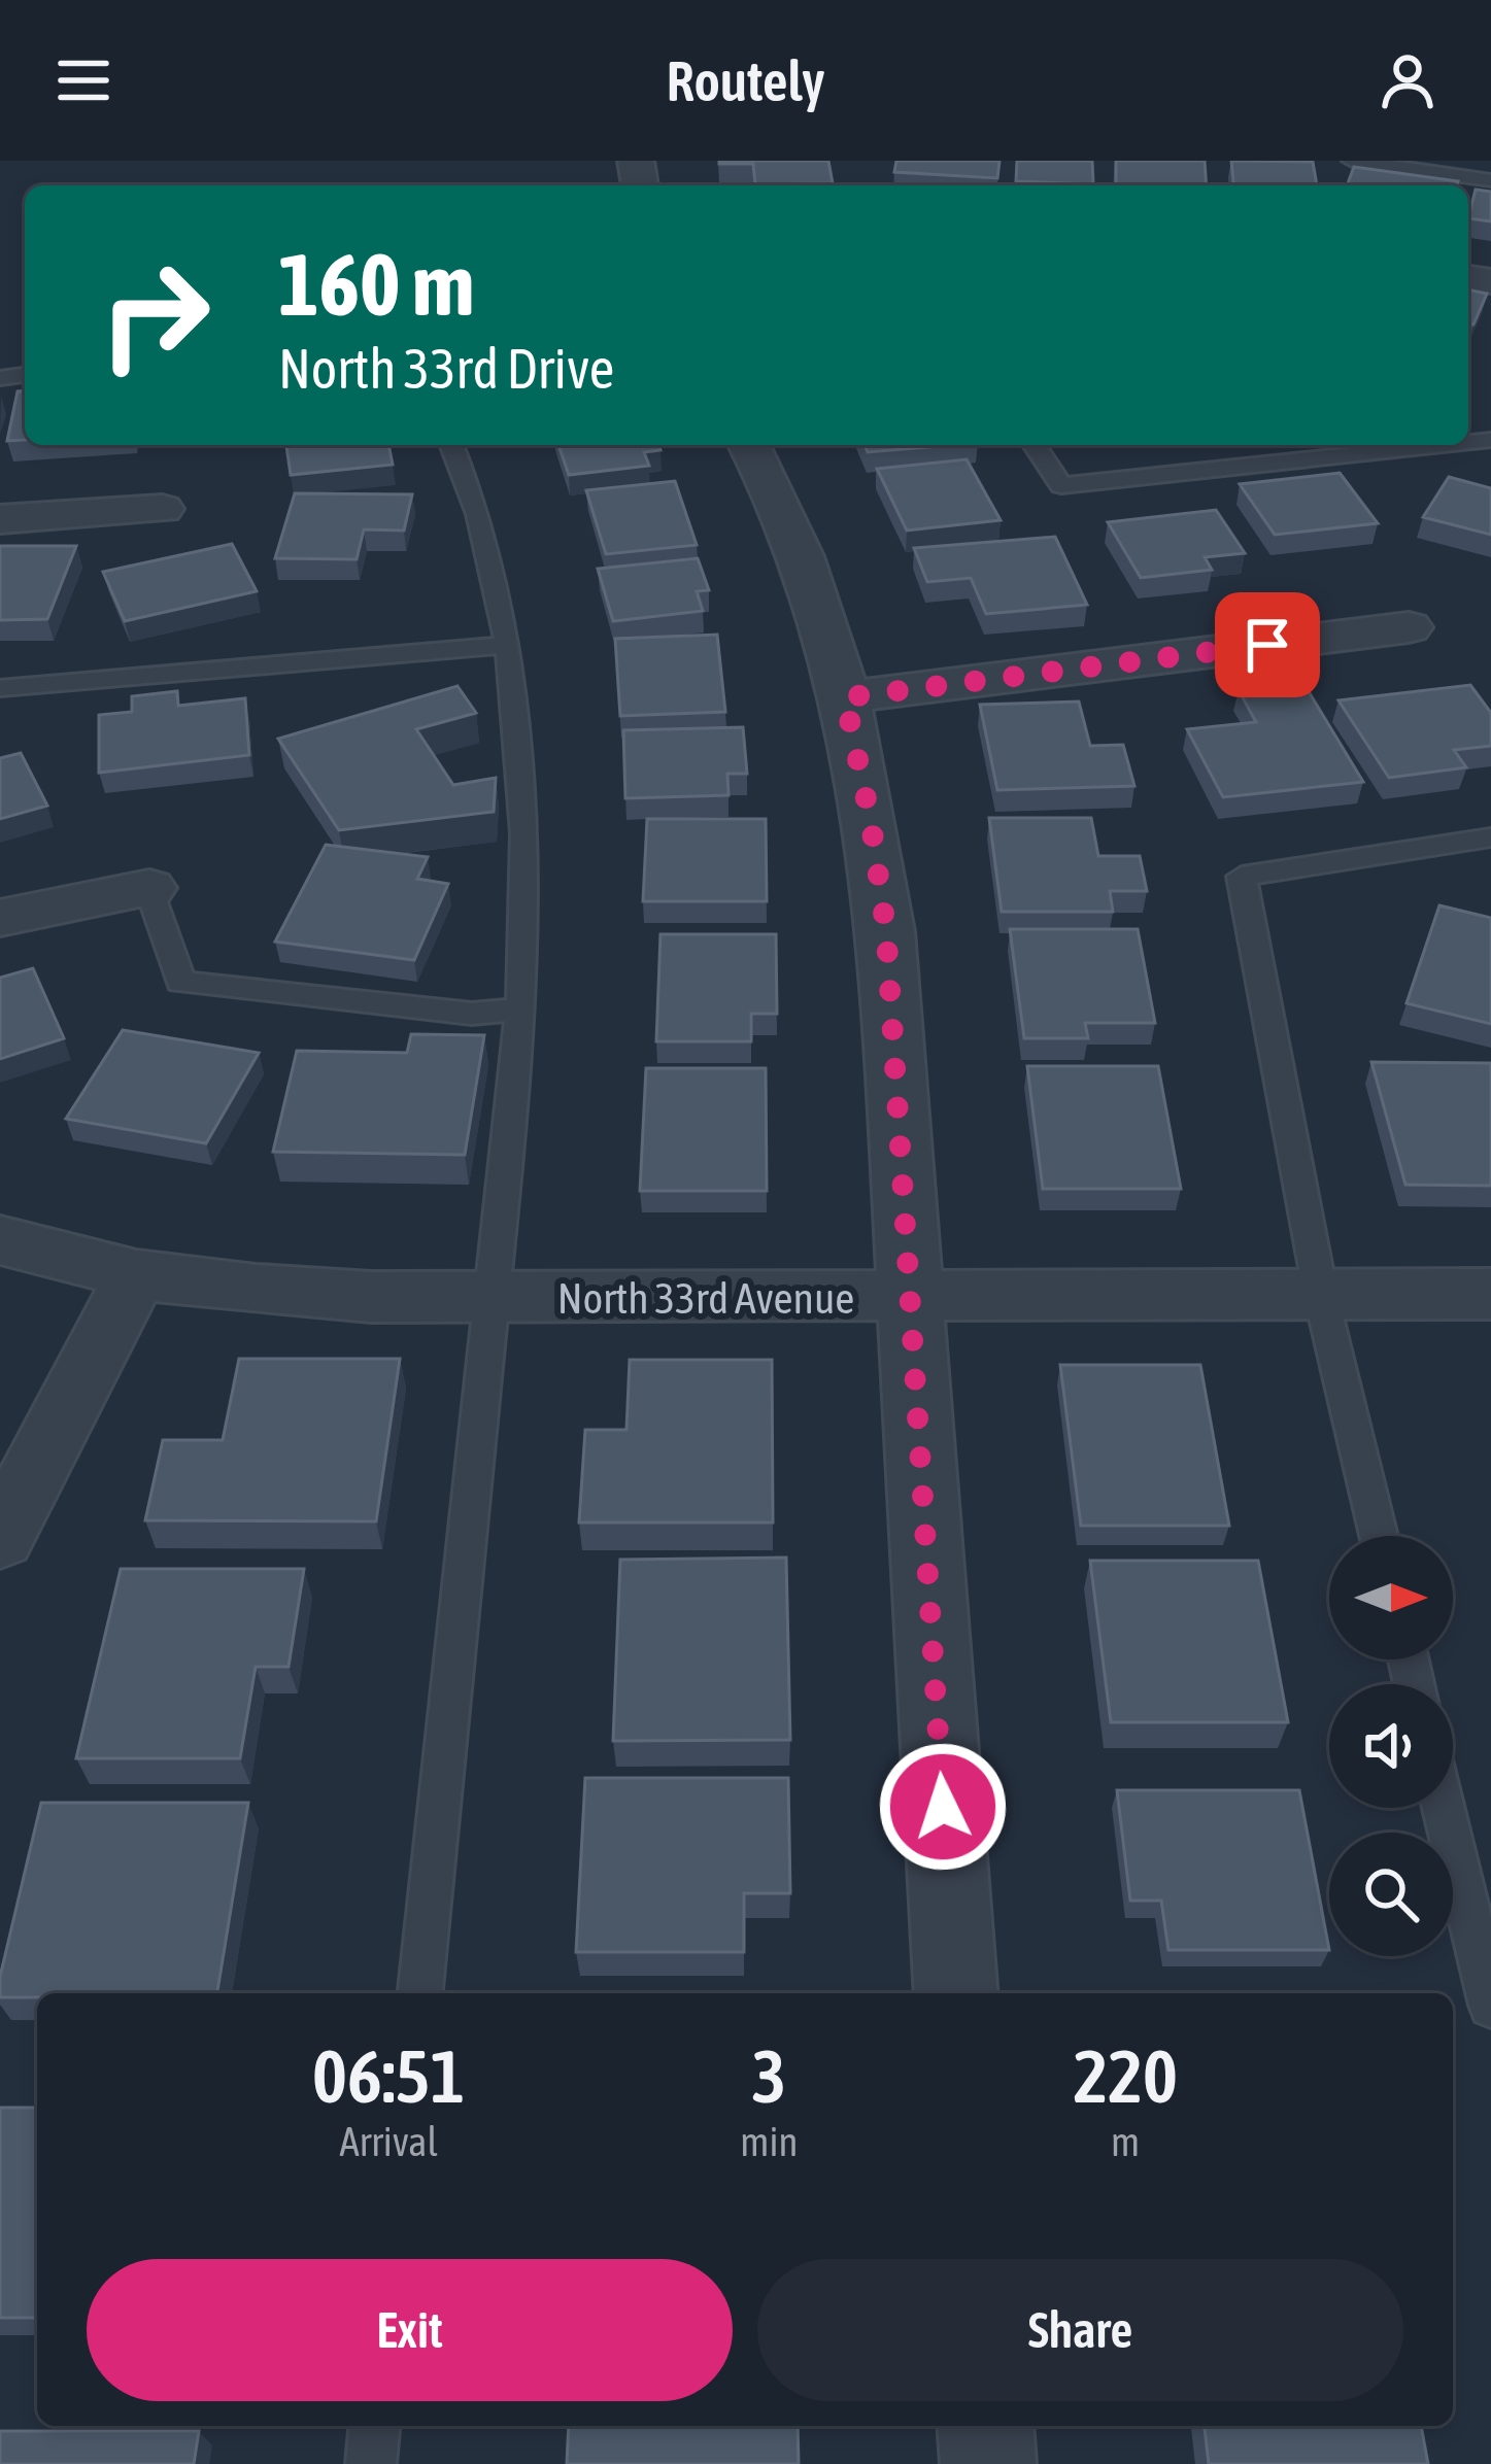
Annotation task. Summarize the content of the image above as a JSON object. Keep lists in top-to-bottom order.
{
  "streets": {
    "street": ["North 33rd Avenue"]
  },
  "north": "right",
  "page": {
    "header": "Routely",
    "turn": ["160 m", "North 33rd Drive"],
    "eta": [
      "06:51",
      "Arrival",
      "3",
      "min",
      "220",
      "m"
    ],
    "buttons": ["Exit", "Share"]
  }
}
